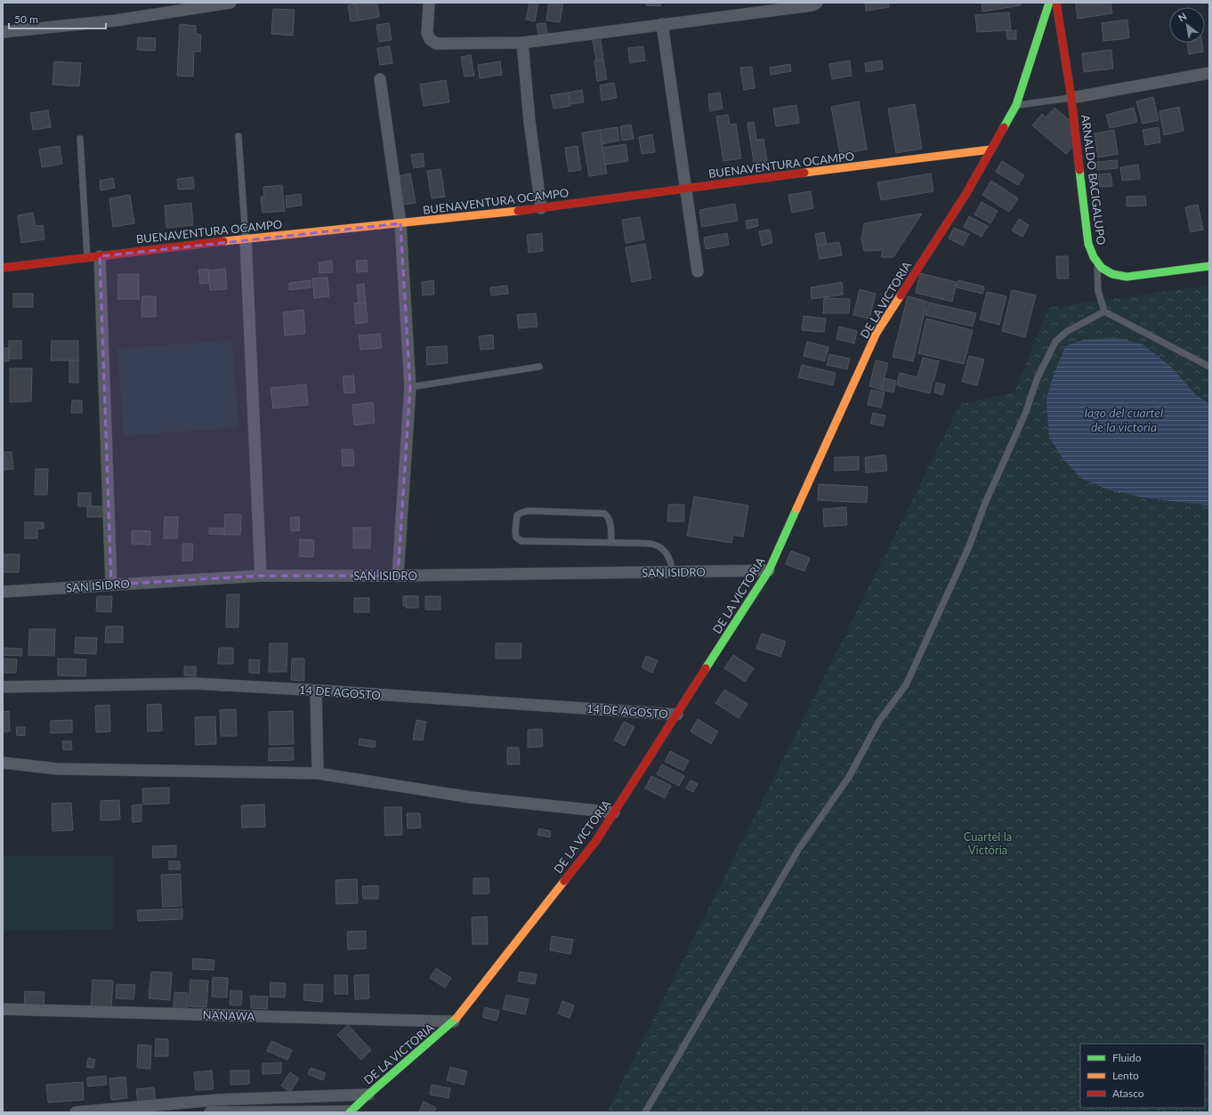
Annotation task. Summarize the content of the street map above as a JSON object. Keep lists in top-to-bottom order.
{
  "streets": {
    "street": [
      "BUENAVENTURA OCAMPO",
      "ARNALDO BACIGALUPO",
      "DE LA VICTORIA",
      "SAN ISIDRO",
      "14 DE AGOSTO",
      "NANAWA"
    ]
  },
  "crossings": [
    ["BUENAVENTURA OCAMPO", "DE LA VICTORIA"],
    ["DE LA VICTORIA", "SAN ISIDRO"],
    ["DE LA VICTORIA", "14 DE AGOSTO"],
    ["DE LA VICTORIA", "NANAWA"]
  ],
  "water": ["lago del cuartel de la victoria"],
  "parks": ["Cuartel la Victória"],
  "legend": ["Fluido", "Lento", "Atasco"],
  "scale_bar": "50 m",
  "north": "top left"
}
